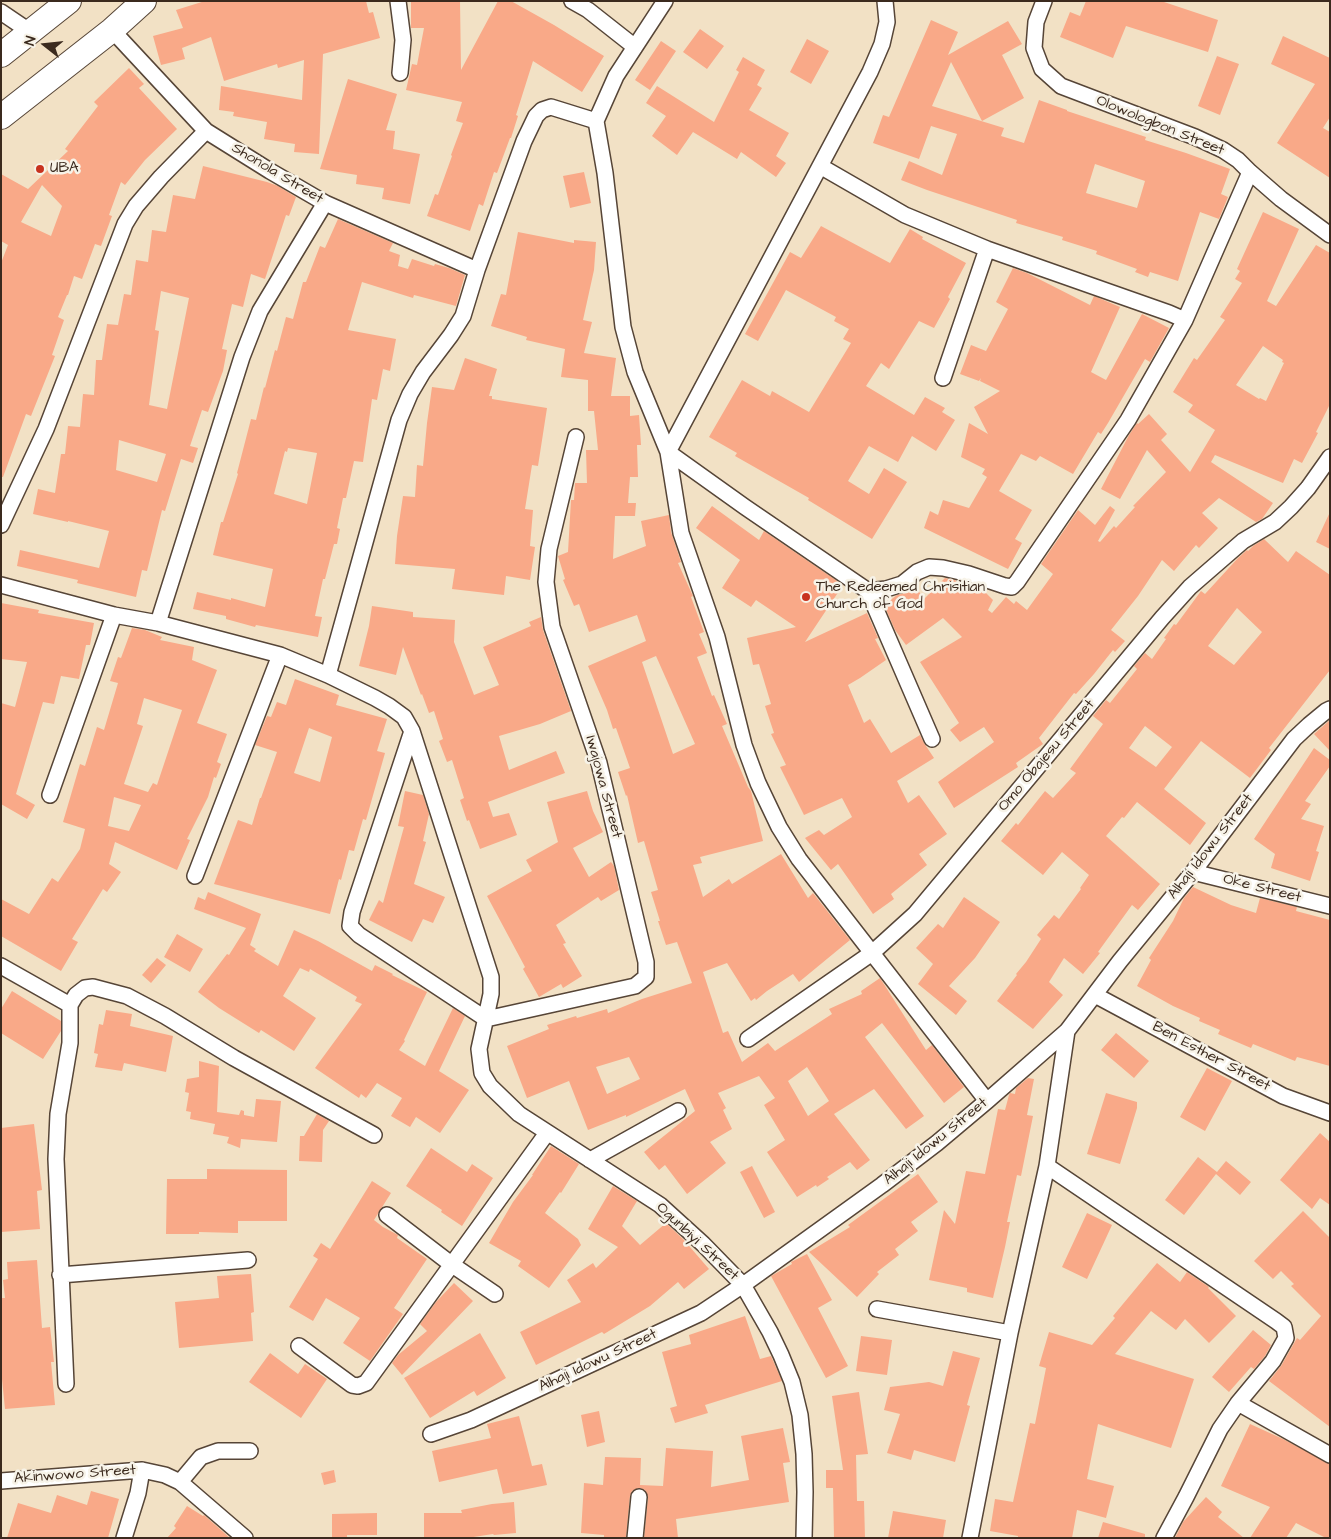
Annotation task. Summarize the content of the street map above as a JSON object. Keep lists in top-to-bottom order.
{
  "streets": {
    "street": [
      "Olowologbon Street",
      "Shonola Street",
      "Omo Obajesu Street",
      "Iwajowa Street",
      "Alhaji Idowu Street",
      "Oke Street",
      "Ben Esther Street",
      "Ogunbiyi Street",
      "Akinwowo Street"
    ]
  },
  "crossings": [
    ["Iwajowa Street", "Ogunbiyi Street"],
    ["Alhaji Idowu Street", "Oke Street"],
    ["Alhaji Idowu Street", "Ben Esther Street"],
    ["Alhaji Idowu Street", "Ogunbiyi Street"]
  ],
  "places": ["UBA", "The Redeemed Chrisitian Church of God"],
  "north": "left"
}
